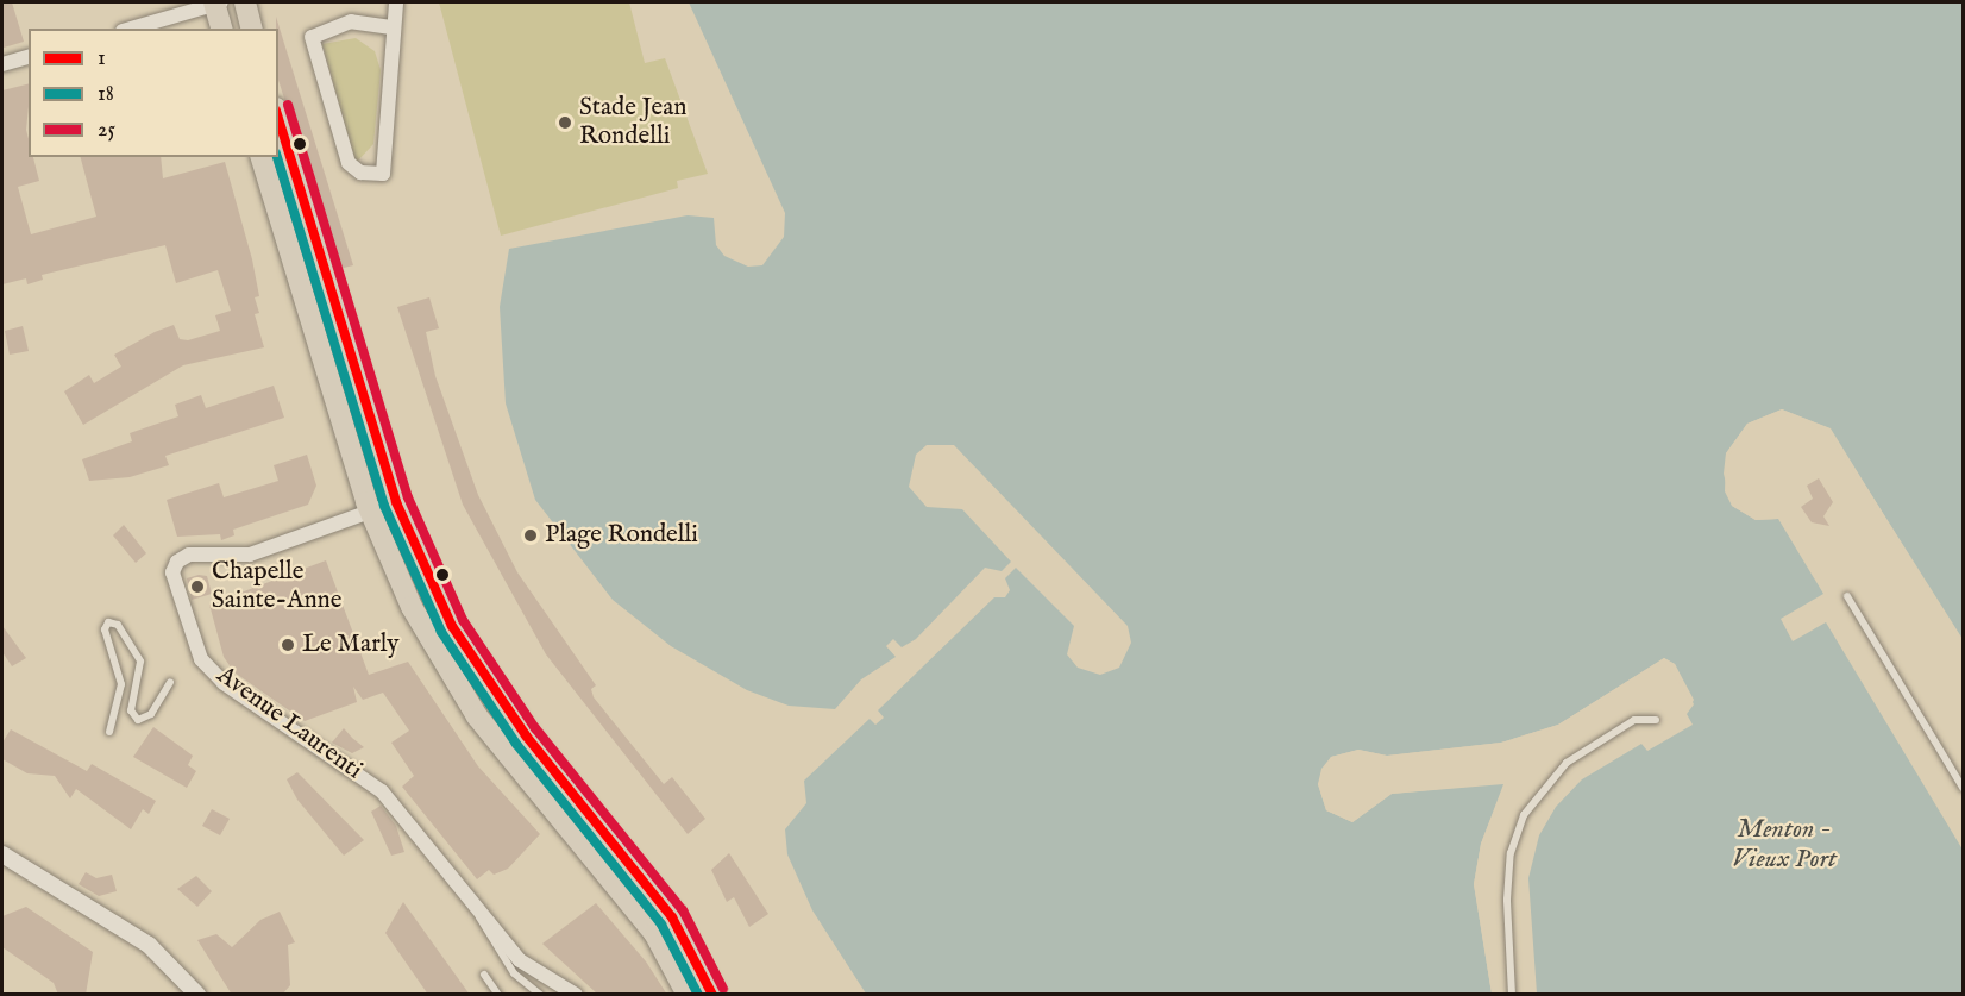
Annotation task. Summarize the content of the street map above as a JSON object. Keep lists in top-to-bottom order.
{
  "streets": {
    "street": ["Avenue Laurenti"]
  },
  "water": ["Menton - Vieux Port"],
  "places": [
    "Stade Jean Rondelli",
    "Plage Rondelli",
    "Chapelle Sainte-Anne",
    "Le Marly"
  ],
  "lines": ["transit line 25", "transit line 1", "transit line 18"],
  "legend": ["1", "18", "25"]
}
